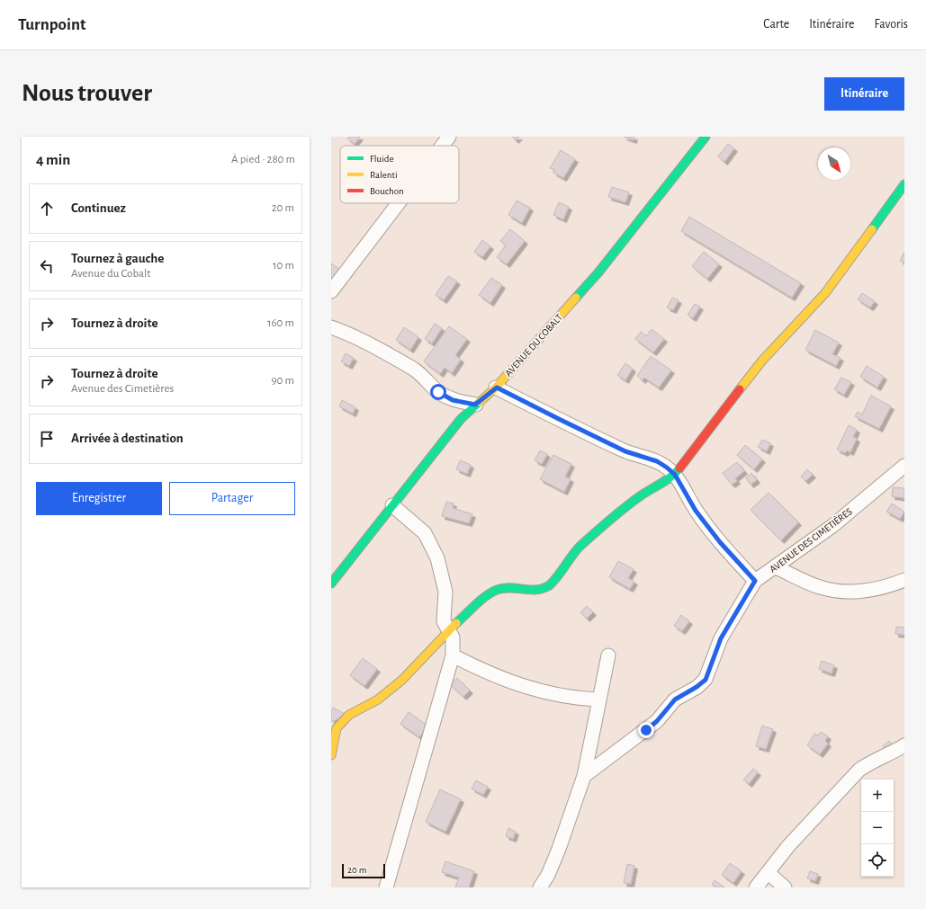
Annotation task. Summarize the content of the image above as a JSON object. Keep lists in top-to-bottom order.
{
  "streets": {
    "street": ["AVENUE DU COBALT", "AVENUE DES CIMETIÈRES"]
  },
  "legend": ["Fluide", "Ralenti", "Bouchon"],
  "scale_bar": "20 m",
  "north": "bottom right",
  "page": {
    "header": "Turnpoint",
    "nav": ["Carte", "Itinéraire", "Favoris"],
    "buttons": [
      "Itinéraire",
      ["Enregistrer", "Partager"]
    ],
    "title": "Nous trouver",
    "heading": ["4 min", "À pied · 280 m"],
    "list": [
      ["Continuez", "20 m"],
      ["Tournez à gauche", "Avenue du Cobalt", "10 m"],
      ["Tournez à droite", "160 m"],
      ["Tournez à droite", "Avenue des Cimetières", "90 m"],
      "Arrivée à destination"
    ],
    "map_buttons": ["+", "−"],
    "scale": "20 m"
  }
}
